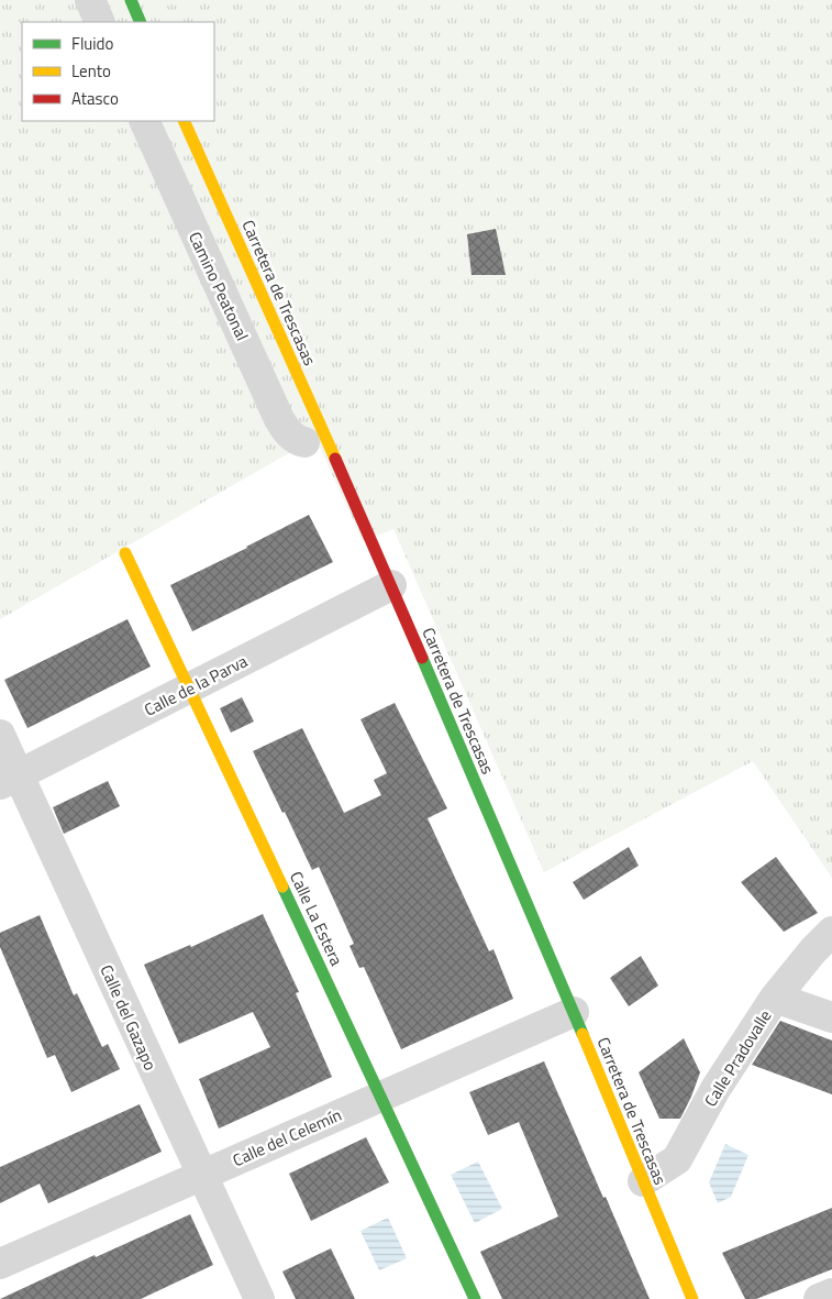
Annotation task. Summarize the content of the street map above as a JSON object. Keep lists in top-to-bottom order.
{
  "streets": {
    "street": [
      "Camino Peatonal",
      "Carretera de Trescasas",
      "Calle de la Parva",
      "Calle La Estera",
      "Calle del Gazapo",
      "Calle Pradovalle",
      "Calle del Celemín"
    ]
  },
  "crossings": [
    ["Carretera de Trescasas", "Calle de la Parva"],
    ["Carretera de Trescasas", "Calle Pradovalle"],
    ["Carretera de Trescasas", "Calle del Celemín"],
    ["Calle de la Parva", "Calle La Estera"],
    ["Calle de la Parva", "Calle del Gazapo"],
    ["Calle La Estera", "Calle del Celemín"],
    ["Calle del Gazapo", "Calle del Celemín"]
  ],
  "legend": ["Fluido", "Lento", "Atasco"]
}
